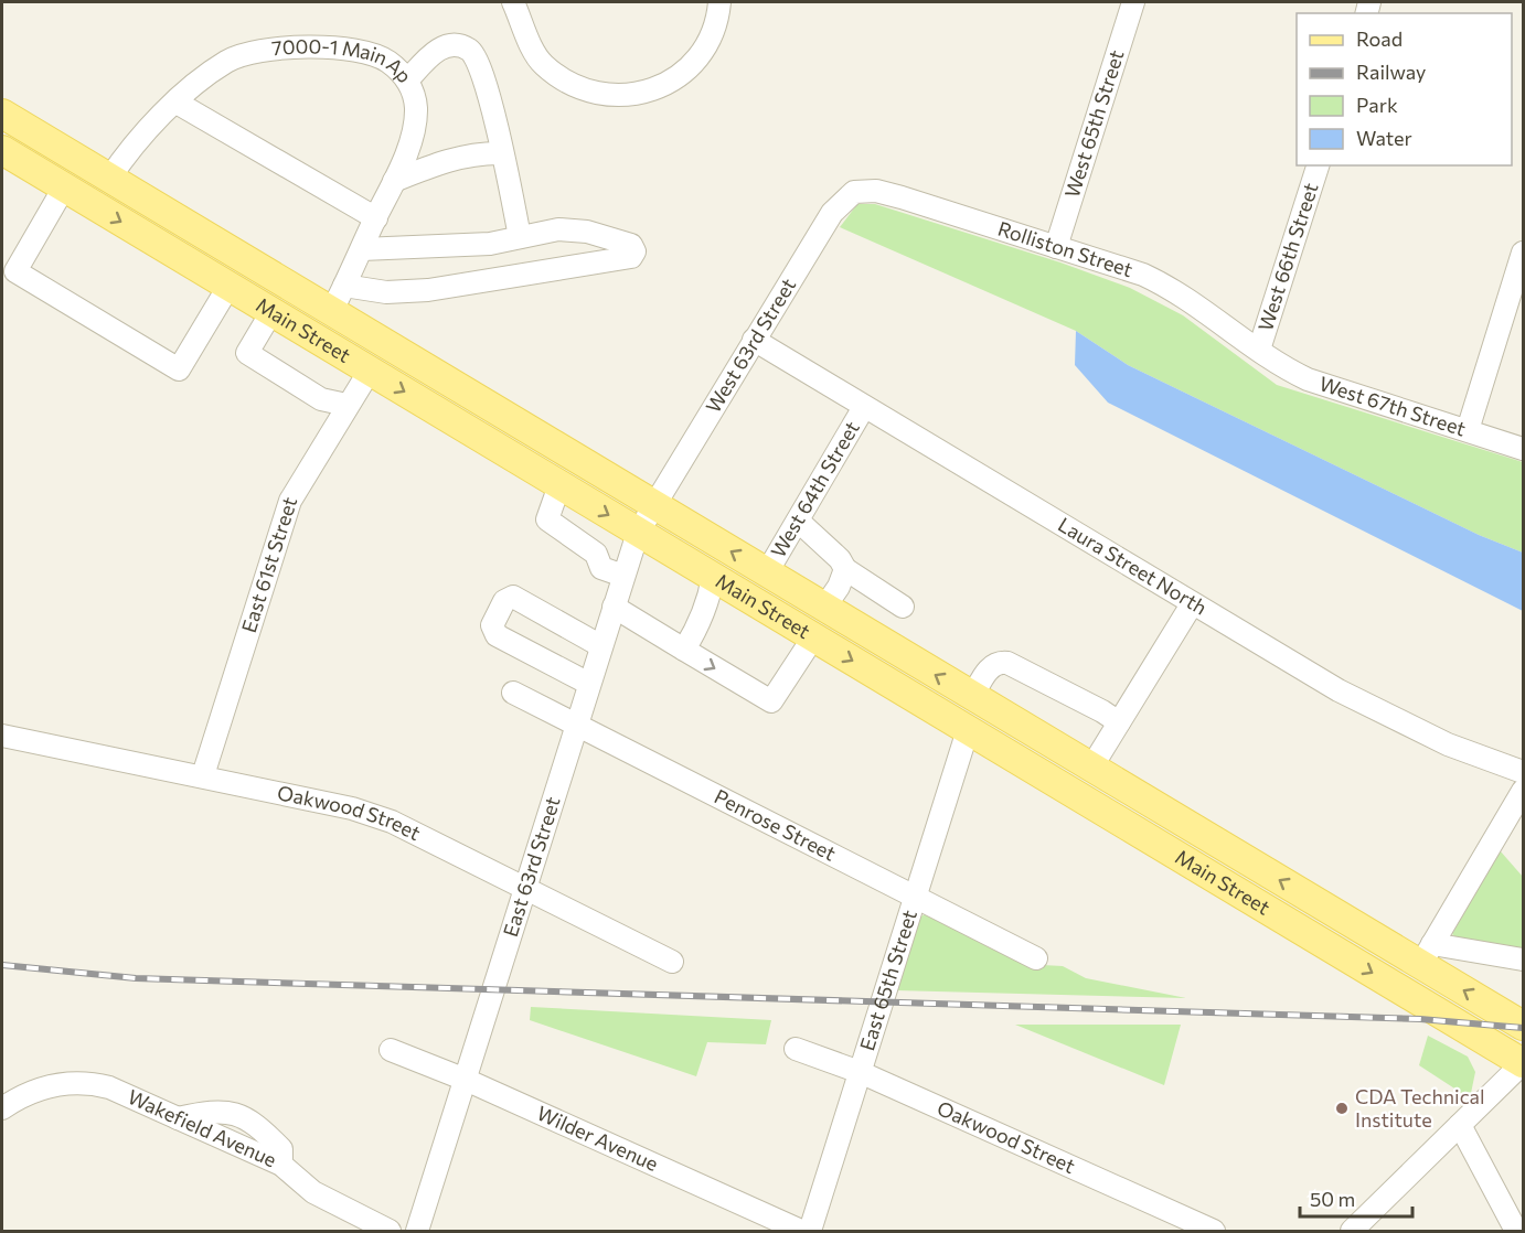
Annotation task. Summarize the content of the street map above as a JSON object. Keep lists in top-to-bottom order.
{
  "streets": {
    "main road": ["Main Street"],
    "street": [
      "7000-1 Main Ap",
      "West 65th Street",
      "Rolliston Street",
      "West 66th Street",
      "West 63rd Street",
      "West 67th Street",
      "West 64th Street",
      "East 61st Street",
      "Laura Street North",
      "Oakwood Street",
      "Penrose Street",
      "East 63rd Street",
      "East 65th Street",
      "Wakefield Avenue",
      "Wilder Avenue"
    ]
  },
  "crossings": [
    ["7000-1 Main Ap", "Main Street"],
    ["West 65th Street", "Rolliston Street"],
    ["Rolliston Street", "West 66th Street"],
    ["Rolliston Street", "West 63rd Street"],
    ["Rolliston Street", "West 67th Street"],
    ["West 66th Street", "West 67th Street"],
    ["Main Street", "West 63rd Street"],
    ["Main Street", "West 64th Street"],
    ["Main Street", "East 61st Street"],
    ["Main Street", "East 63rd Street"],
    ["Main Street", "East 65th Street"],
    ["West 63rd Street", "Laura Street North"],
    ["West 63rd Street", "East 63rd Street"],
    ["West 64th Street", "Laura Street North"],
    ["East 61st Street", "Oakwood Street"],
    ["Oakwood Street", "East 63rd Street"],
    ["Oakwood Street", "East 65th Street"],
    ["Penrose Street", "East 63rd Street"],
    ["Penrose Street", "East 65th Street"],
    ["East 63rd Street", "Wilder Avenue"]
  ],
  "places": ["CDA Technical Institute"],
  "legend": [
    "Road",
    "Railway",
    "Park",
    "Water"
  ],
  "scale_bar": "50 m"
}
